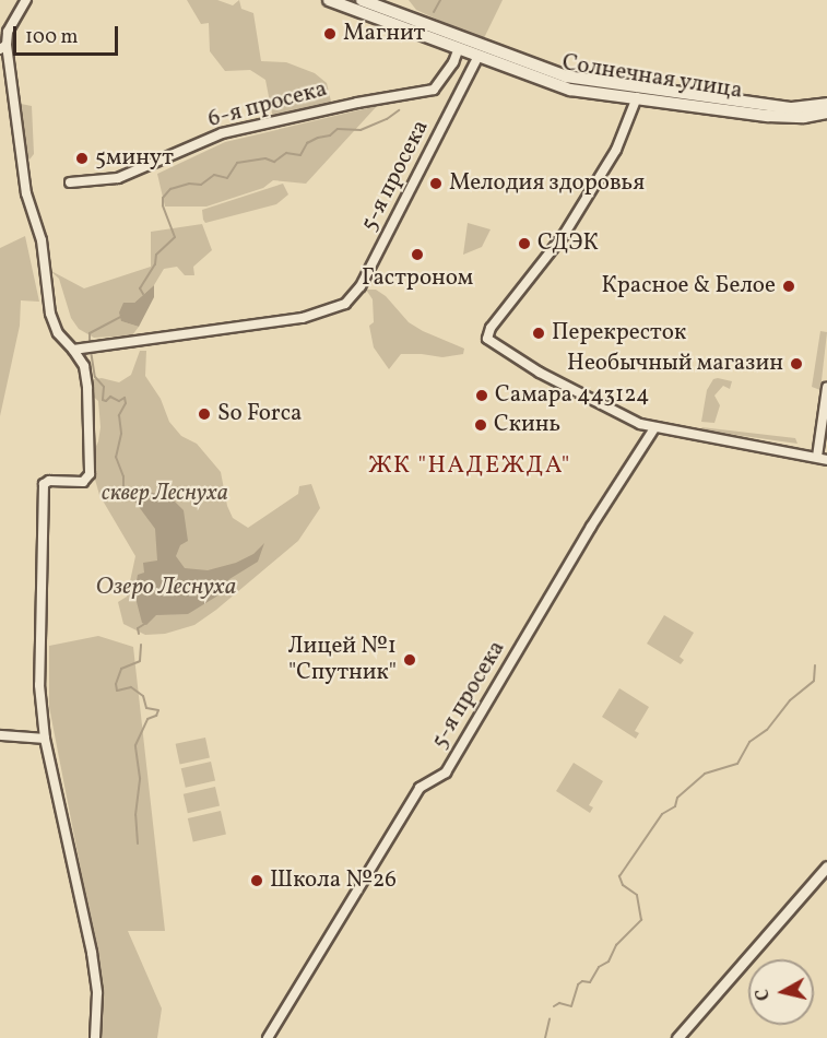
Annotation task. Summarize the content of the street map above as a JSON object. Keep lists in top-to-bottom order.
{
  "streets": {
    "main road": ["Солнечная улица"],
    "street": ["6-я просека", "5-я просека"]
  },
  "crossings": [
    ["Солнечная улица", "6-я просека"],
    ["Солнечная улица", "5-я просека"]
  ],
  "districts": ["ЖК \"НАДЕЖДА\""],
  "water": ["Озеро Леснуха"],
  "parks": ["сквер Леснуха"],
  "places": [
    "Магнит",
    "5минут",
    "Мелодия здоровья",
    "СДЭК",
    "Гастроном",
    "Красное & Белое",
    "Перекресток",
    "Необычный магазин",
    "Самара 443124",
    "So Forca",
    "Скинь",
    "Лицей №1 \"Спутник\"",
    "Школа №26"
  ],
  "scale_bar": "100 m",
  "north": "left"
}
